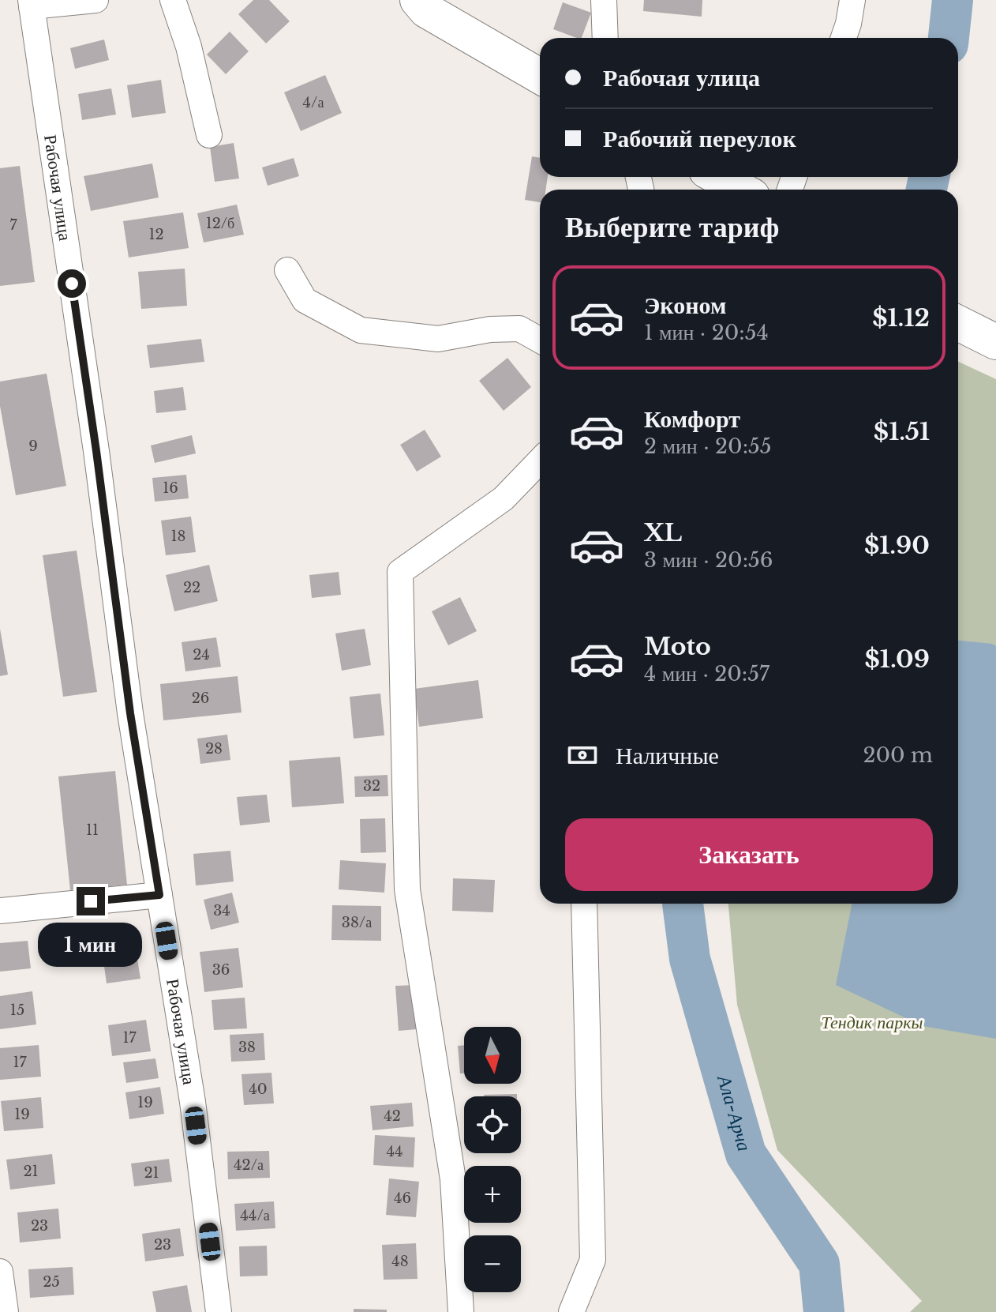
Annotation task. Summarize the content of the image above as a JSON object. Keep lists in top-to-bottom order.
{
  "streets": {
    "street": ["Рабочая улица"]
  },
  "water": ["Ала-Арча"],
  "parks": ["Тендик паркы"],
  "house_numbers": [
    "4/а",
    "12/б",
    "7",
    "12",
    "9",
    "16",
    "18",
    "22",
    "24",
    "26",
    "28",
    "32",
    "11",
    "34",
    "38/а",
    "36",
    "15",
    "17",
    "38",
    "17",
    "40",
    "19",
    "19",
    "42",
    "44",
    "42/а",
    "21",
    "21",
    "46",
    "44/а",
    "23",
    "23",
    "48",
    "25"
  ],
  "north": "bottom",
  "page": {
    "banner": ["Рабочая улица", "Рабочий переулок"],
    "heading": "Выберите тариф",
    "list": [
      {
        "name": "Эконом",
        "note": "1 мин · 20:54",
        "value": "$1.12"
      },
      {
        "name": "Комфорт",
        "note": "2 мин · 20:55",
        "value": "$1.51"
      },
      {
        "name": "XL",
        "note": "3 мин · 20:56",
        "value": "$1.90"
      },
      {
        "name": "Moto",
        "note": "4 мин · 20:57",
        "value": "$1.09"
      }
    ],
    "pay": ["Наличные", "200 m"],
    "buttons": "Заказать",
    "bubble": "1 мин",
    "map_buttons": ["+", "−"]
  }
}
